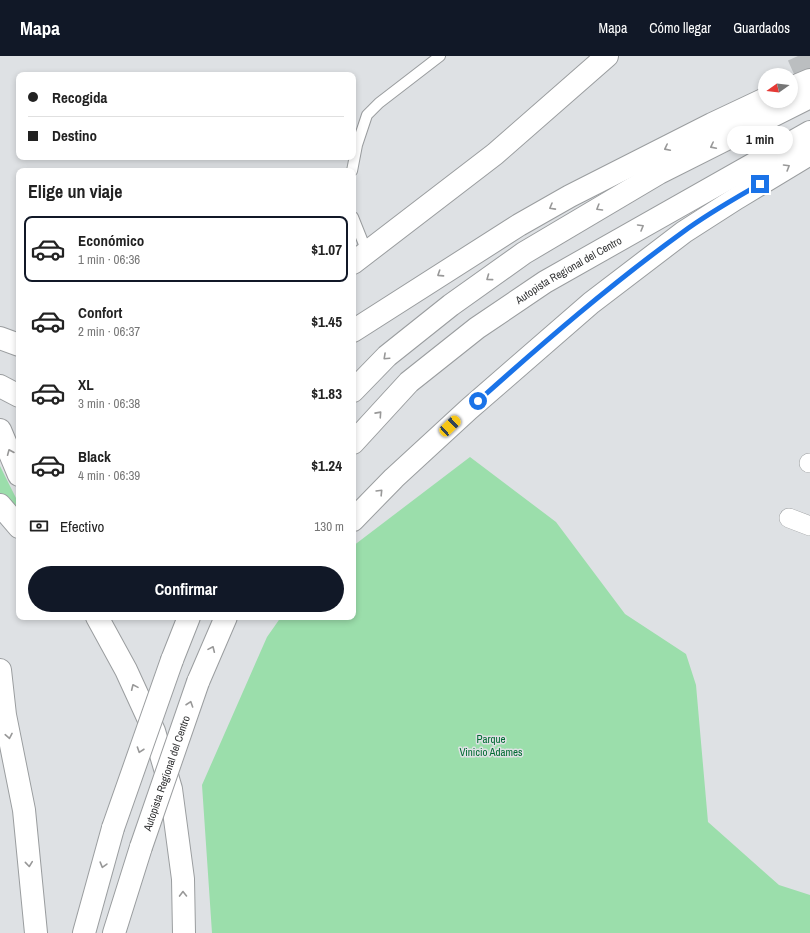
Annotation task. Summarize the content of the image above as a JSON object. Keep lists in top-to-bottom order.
{
  "streets": {
    "main road": ["Autopista Regional del Centro"]
  },
  "parks": ["Parque Vinicio Adames"],
  "north": "left",
  "page": {
    "header": "Mapa",
    "nav": ["Mapa", "Cómo llegar", "Guardados"],
    "banner": ["Recogida", "Destino"],
    "bubble": "1 min",
    "heading": "Elige un viaje",
    "list": [
      {
        "name": "Económico",
        "note": "1 min · 06:36",
        "value": "$1.07"
      },
      {
        "name": "Confort",
        "note": "2 min · 06:37",
        "value": "$1.45"
      },
      {
        "name": "XL",
        "note": "3 min · 06:38",
        "value": "$1.83"
      },
      {
        "name": "Black",
        "note": "4 min · 06:39",
        "value": "$1.24"
      }
    ],
    "pay": ["Efectivo", "130 m"],
    "buttons": "Confirmar"
  }
}
